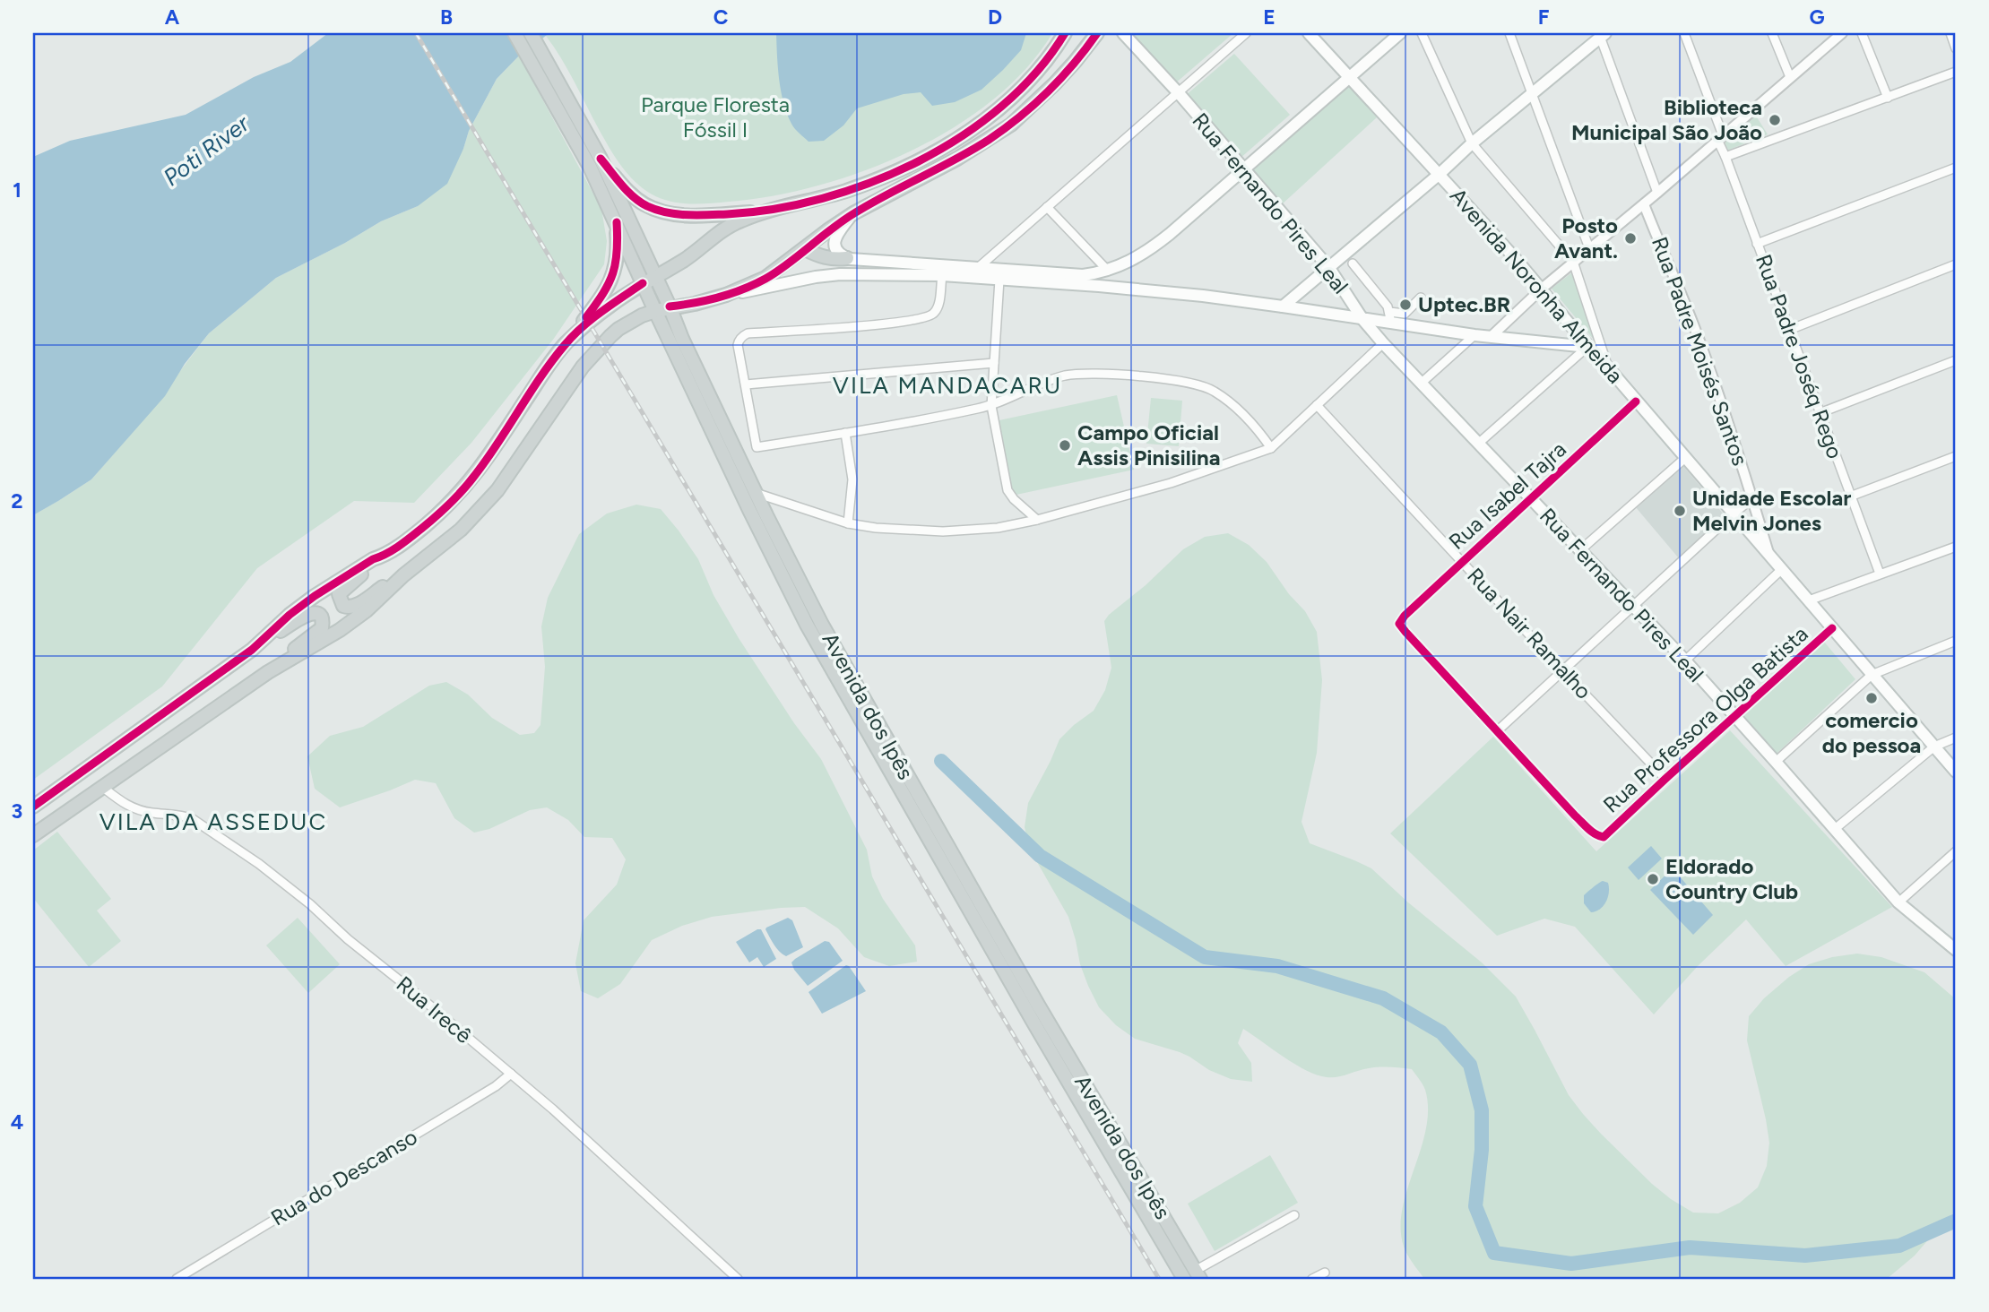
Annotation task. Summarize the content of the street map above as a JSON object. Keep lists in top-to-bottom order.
{
  "streets": {
    "main road": ["Rua Fernando Pires Leal", "Avenida Noronha Almeida", "Avenida dos Ipês"],
    "street": [
      "Rua Padre Moisés Santos",
      "Rua Padre Joséq Rego",
      "Rua Isabel Tajra",
      "Rua Nair Ramalho",
      "Rua Professora Olga Batista",
      "Rua Irecê",
      "Rua do Descanso"
    ]
  },
  "crossings": [
    ["Rua Fernando Pires Leal", "Rua Isabel Tajra"],
    ["Rua Fernando Pires Leal", "Rua Professora Olga Batista"],
    ["Avenida Noronha Almeida", "Rua Padre Moisés Santos"],
    ["Avenida Noronha Almeida", "Rua Isabel Tajra"],
    ["Avenida Noronha Almeida", "Rua Professora Olga Batista"],
    ["Rua Isabel Tajra", "Rua Nair Ramalho"],
    ["Rua Isabel Tajra", "Rua Professora Olga Batista"],
    ["Rua Nair Ramalho", "Rua Professora Olga Batista"],
    ["Rua Irecê", "Rua do Descanso"]
  ],
  "districts": ["VILA MANDACARU", "VILA DA ASSEDUC"],
  "water": ["Poti River"],
  "parks": ["Parque Floresta Fóssil I"],
  "places": [
    "Biblioteca Municipal São João",
    "Posto Avant.",
    "Uptec.BR",
    "Campo Oficial Assis Pinisilina",
    "Unidade Escolar Melvin Jones",
    "comercio do pessoa",
    "Eldorado Country Club"
  ],
  "grid": {
    "columns": [
      "A",
      "B",
      "C",
      "D",
      "E",
      "F",
      "G"
    ],
    "rows": [
      "1",
      "2",
      "3",
      "4"
    ]
  }
}
